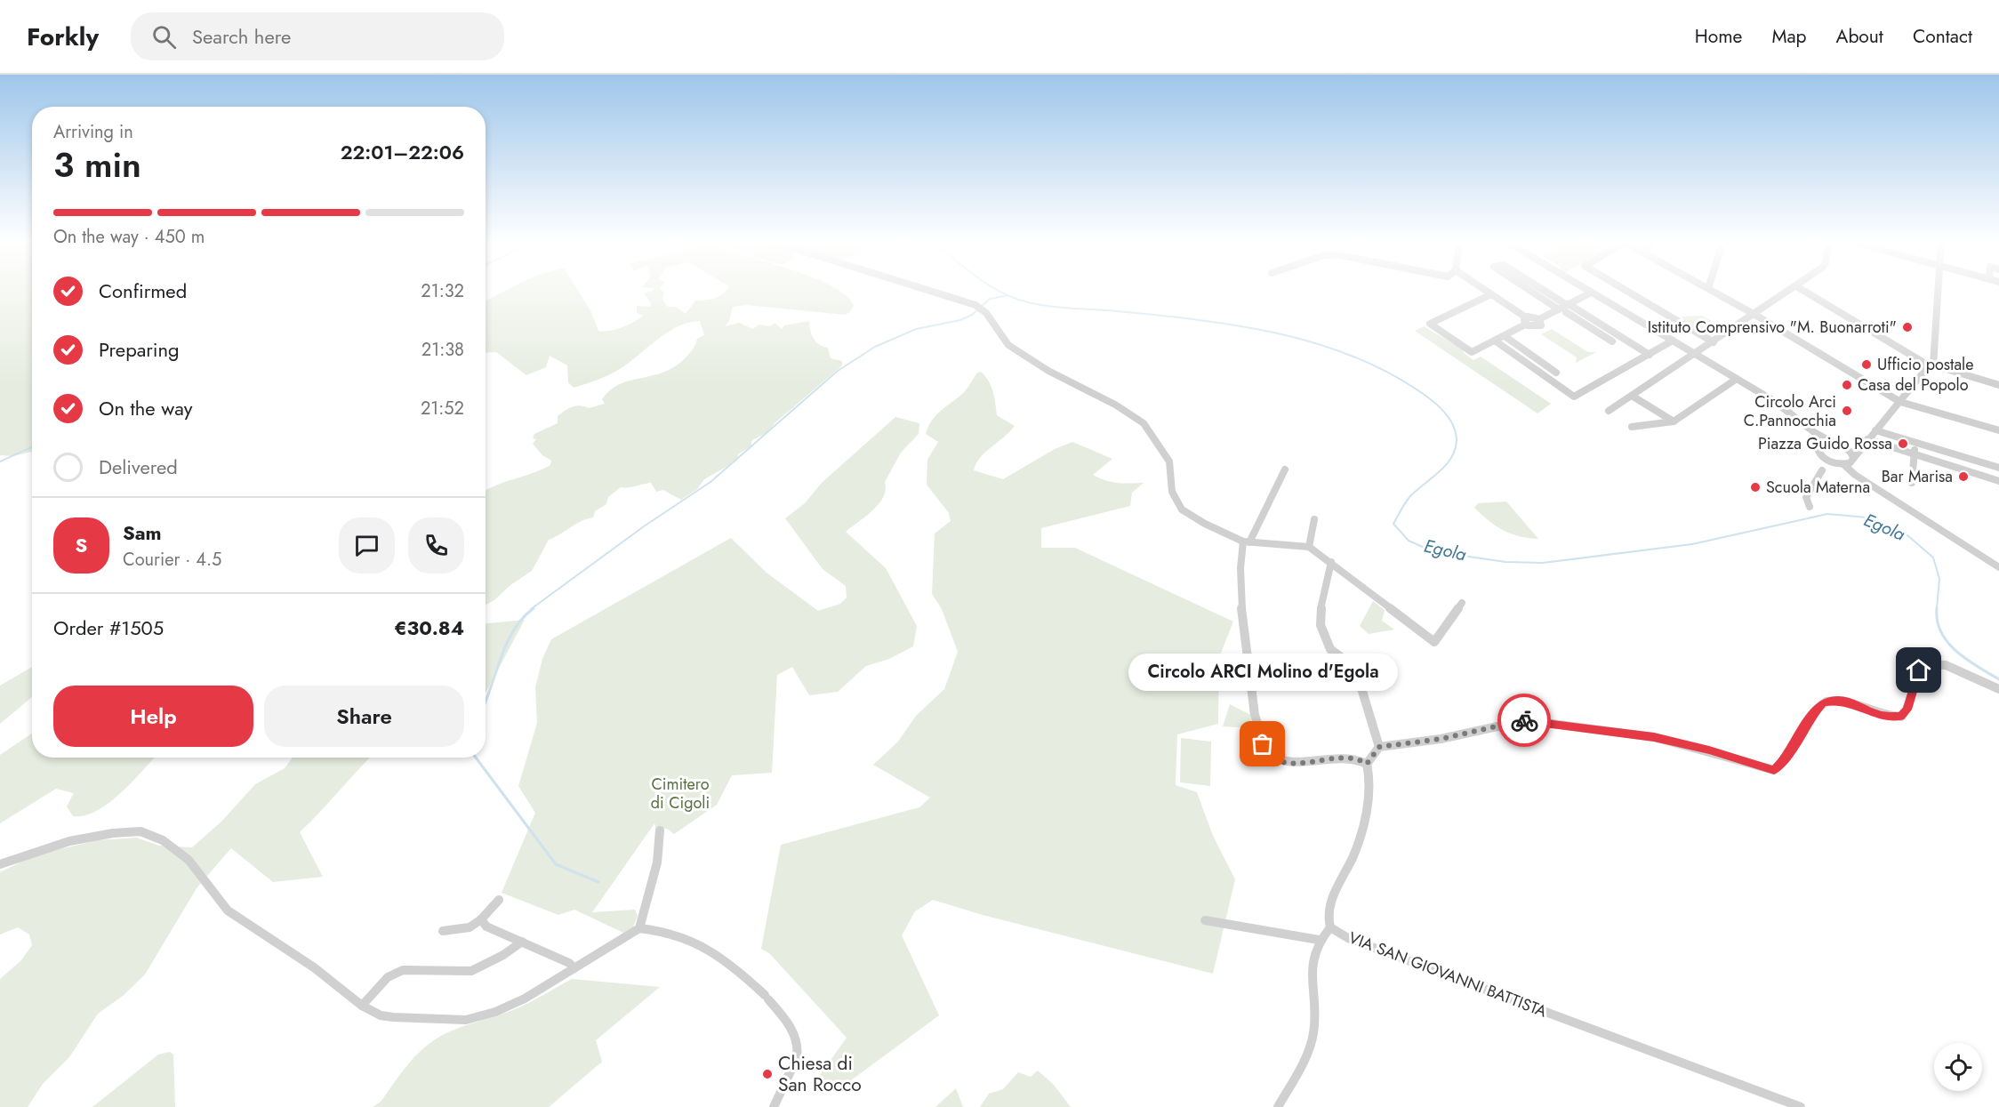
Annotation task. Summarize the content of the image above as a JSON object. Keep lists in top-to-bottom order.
{
  "streets": {
    "street": ["VIA SAN GIOVANNI BATTISTA"]
  },
  "water": ["Egola"],
  "parks": ["Cimitero di Cigoli"],
  "places": [
    "Istituto Comprensivo \"M. Buonarroti\"",
    "Ufficio postale",
    "Casa del Popolo",
    "Circolo Arci C.Pannocchia",
    "Piazza Guido Rossa",
    "Bar Marisa",
    "Scuola Materna",
    "Circolo ARCI Molino d'Egola",
    "Chiesa di San Rocco"
  ],
  "page": {
    "header": "Forkly",
    "search": "Search here",
    "nav": [
      "Home",
      "Map",
      "About",
      "Contact"
    ],
    "heading": ["3 min", "Arriving in", "22:01–22:06"],
    "panel": [
      "Sam",
      "Courier · 4.5",
      "Order #1505",
      "€30.84"
    ],
    "bar": "On the way · 450 m",
    "list": [
      ["Confirmed", "21:32"],
      ["Preparing", "21:38"],
      ["On the way", "21:52"],
      "Delivered"
    ],
    "round": "S",
    "bubble": "Circolo ARCI Molino d'Egola",
    "buttons": ["Help", "Share"]
  }
}
